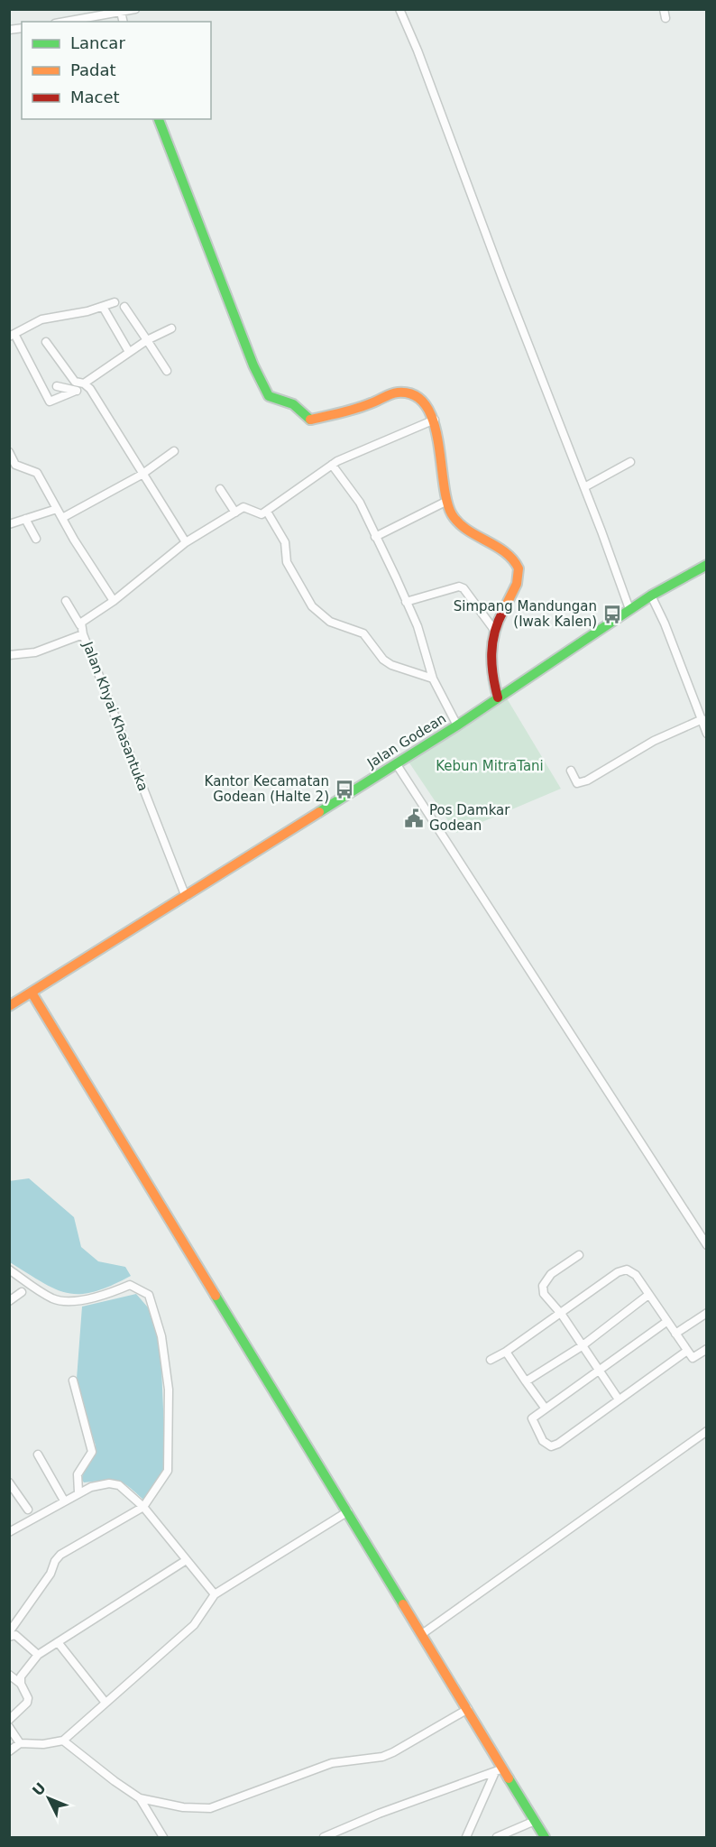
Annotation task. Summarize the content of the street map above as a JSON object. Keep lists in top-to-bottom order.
{
  "streets": {
    "street": ["Jalan Khyai Khasantuka", "Jalan Godean"]
  },
  "crossings": [
    ["Jalan Khyai Khasantuka", "Jalan Godean"]
  ],
  "parks": ["Kebun MitraTani"],
  "places": {
    "bus stop": ["Simpang Mandungan (Iwak Kalen)", "Kantor Kecamatan Godean (Halte 2)"],
    "public building": ["Pos Damkar Godean"]
  },
  "legend": ["Lancar", "Padat", "Macet"],
  "north": "top left"
}
